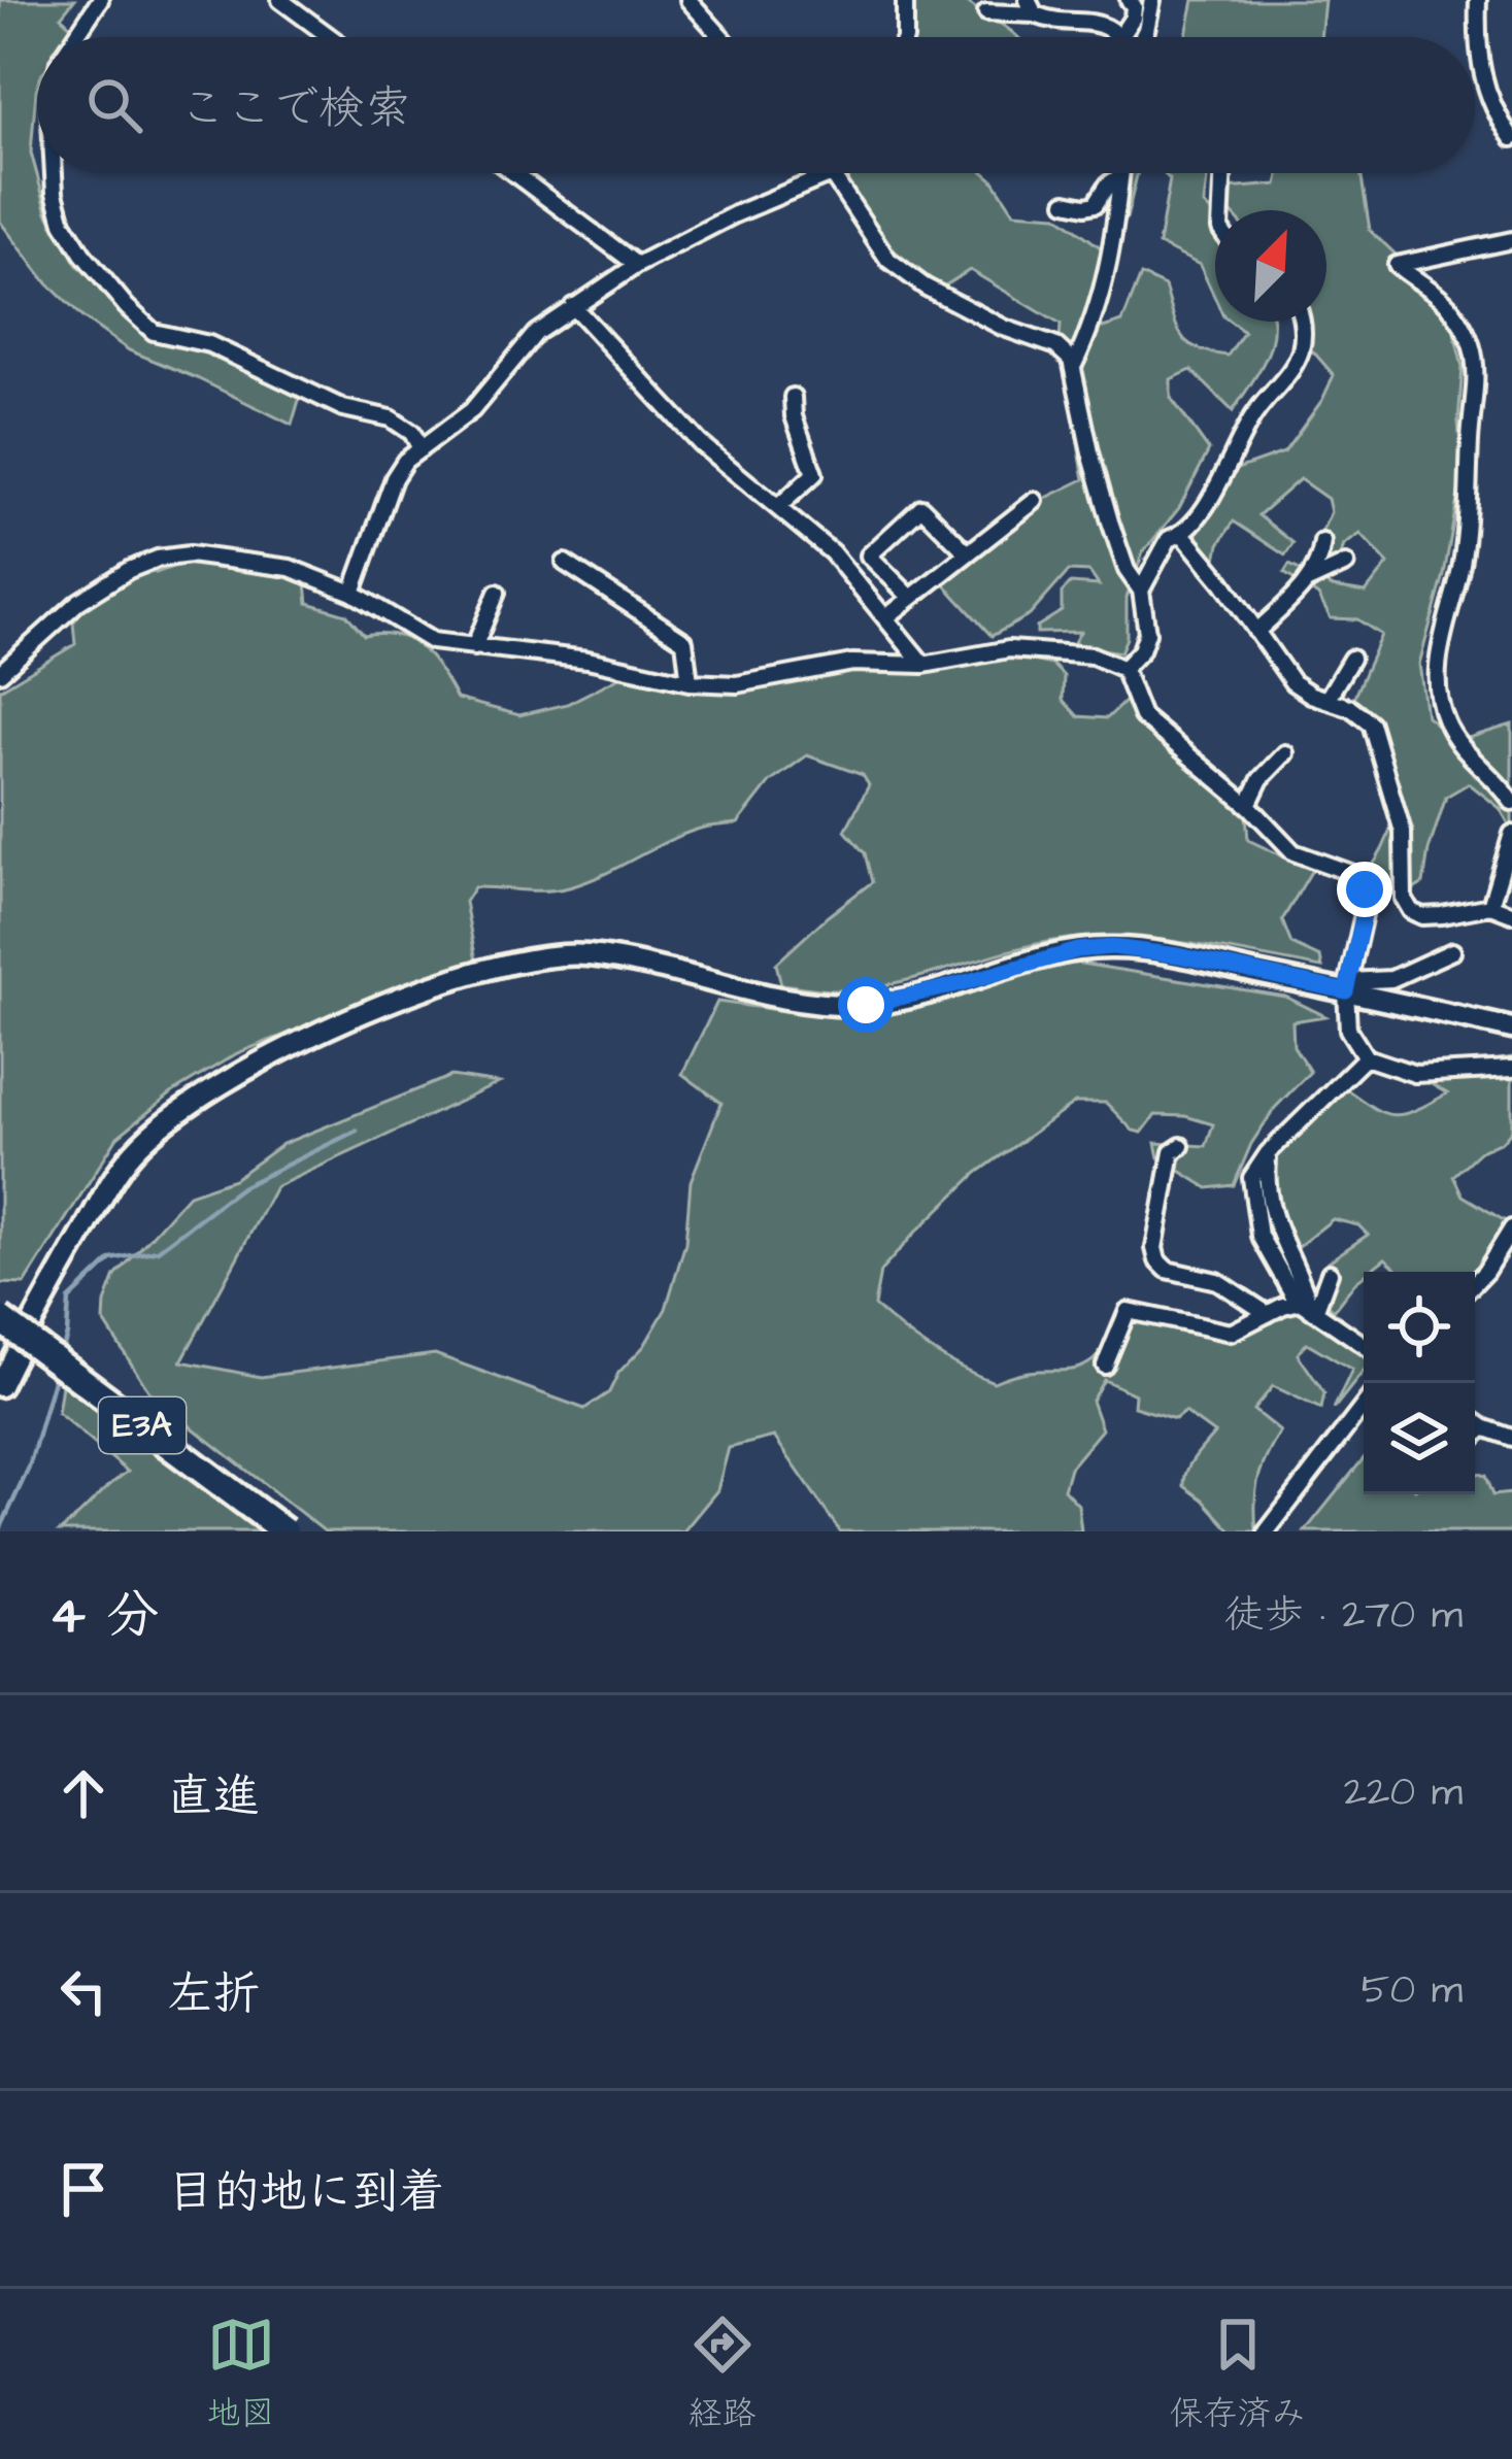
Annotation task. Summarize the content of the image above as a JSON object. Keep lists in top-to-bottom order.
{
  "streets": {
    "highway": ["E3A"]
  },
  "north": "top right",
  "page": {
    "search": "ここで検索",
    "heading": ["4 分", "徒歩 · 270 m"],
    "list": [
      ["直進", "220 m"],
      ["左折", "50 m"],
      "目的地に到着"
    ],
    "nav": ["地図", "経路", "保存済み"]
  }
}
